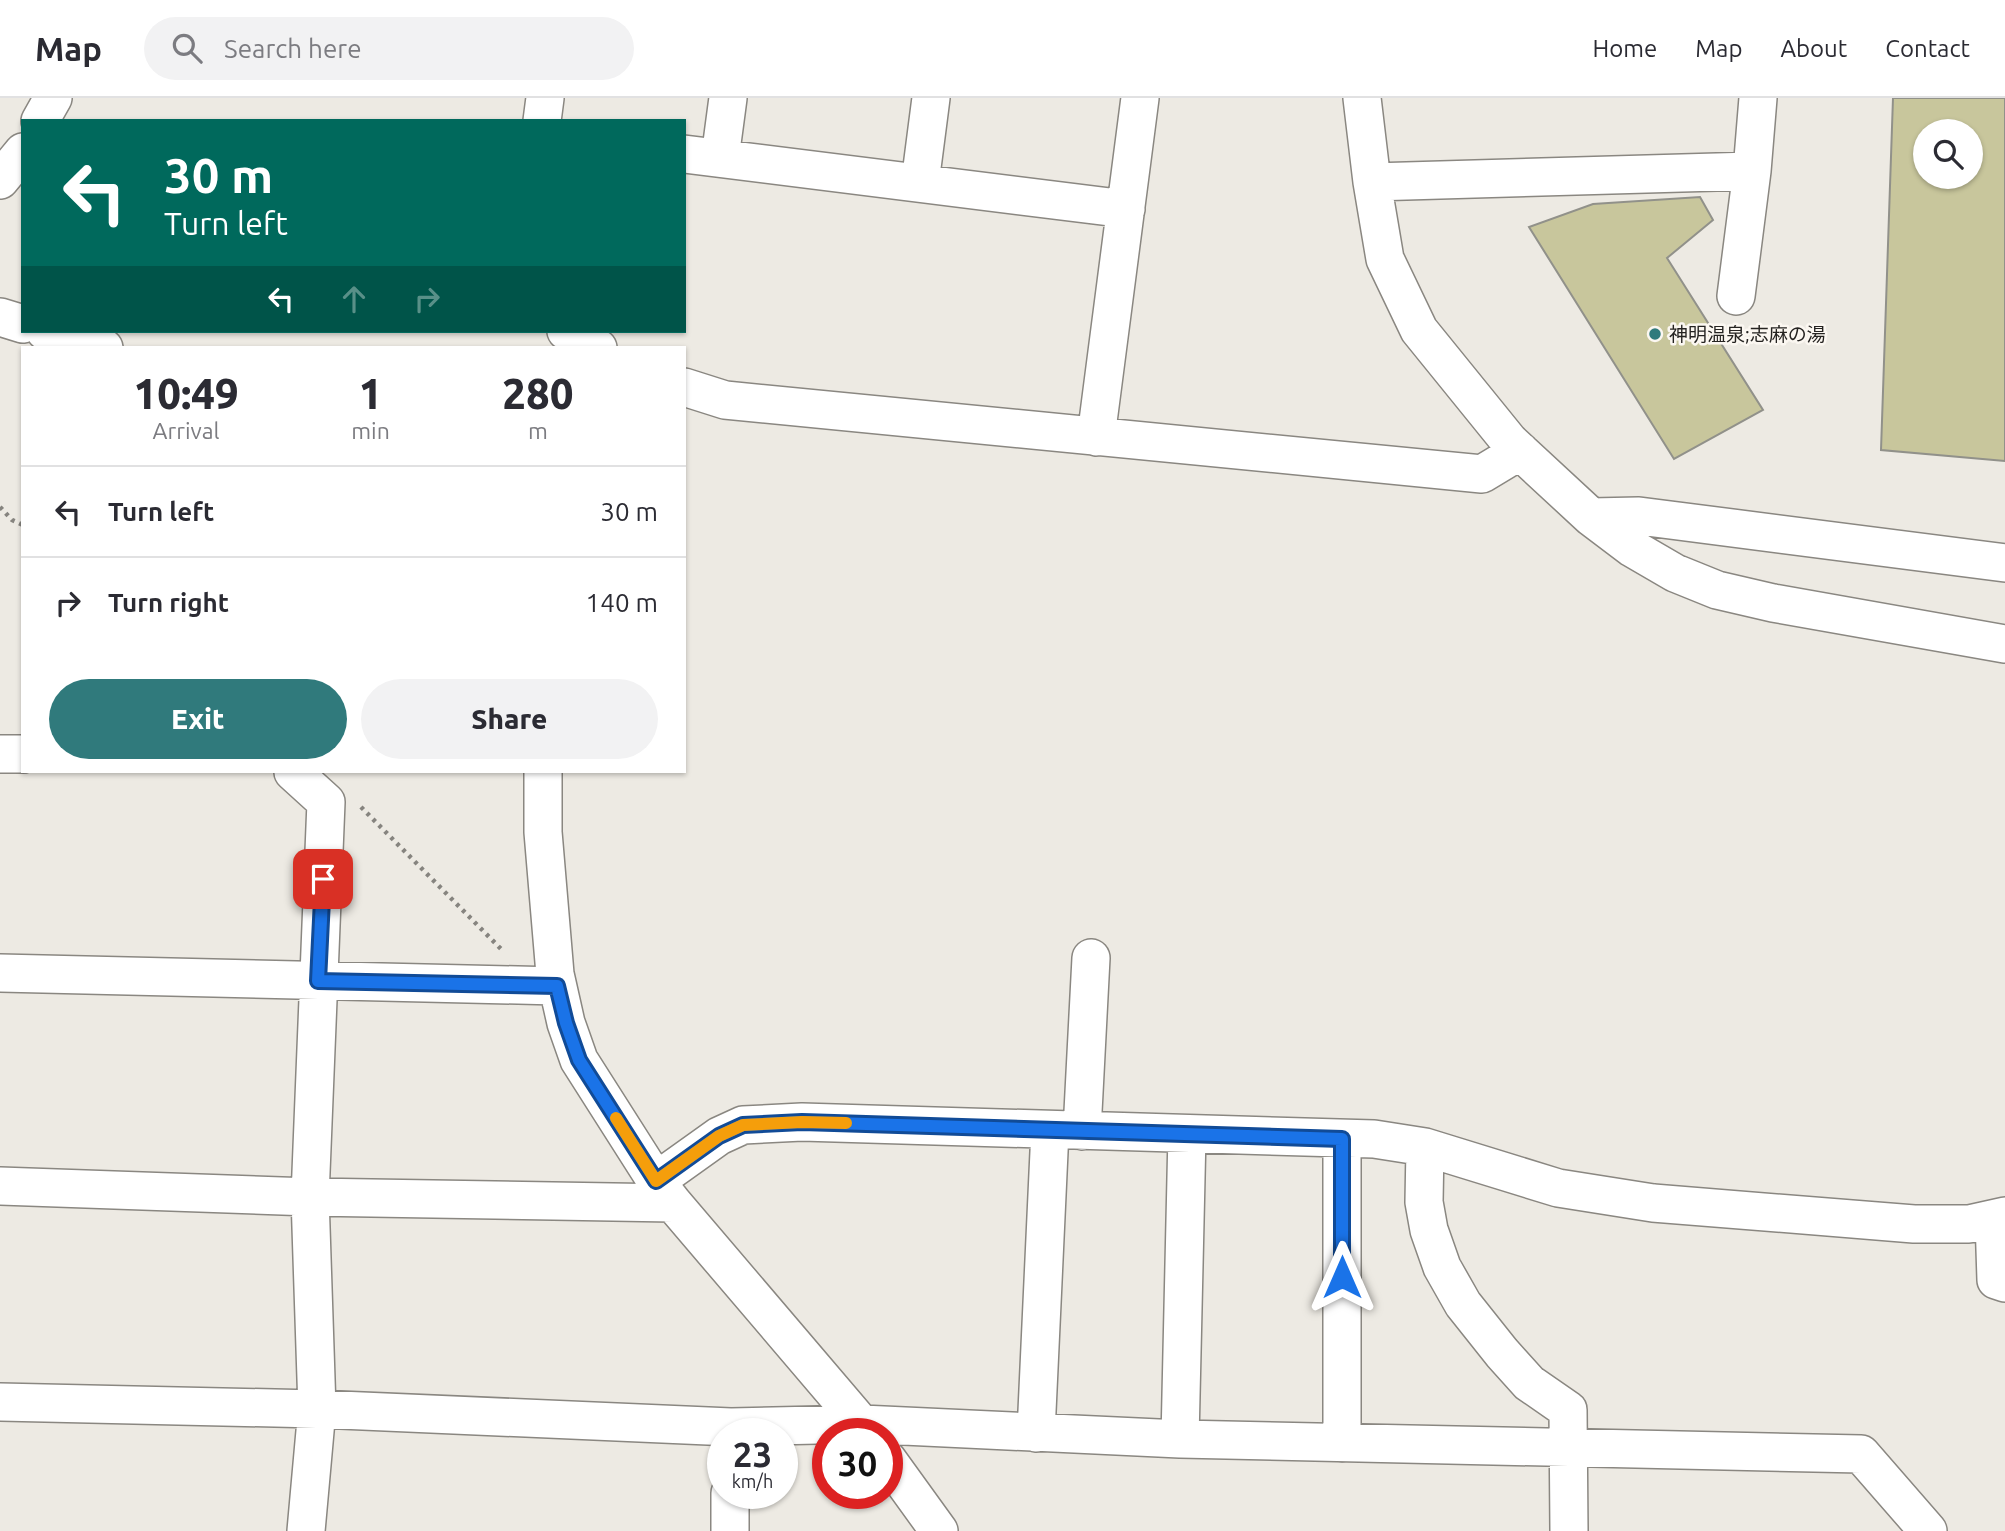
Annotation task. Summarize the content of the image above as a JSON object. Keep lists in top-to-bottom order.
{
  "places": ["神明温泉;志麻の湯"],
  "page": {
    "header": "Map",
    "search": "Search here",
    "nav": [
      "Home",
      "Map",
      "About",
      "Contact"
    ],
    "turn": ["30 m", "Turn left"],
    "eta": [
      "10:49",
      "Arrival",
      "1",
      "min",
      "280",
      "m"
    ],
    "list": [
      {
        "name": "Turn left",
        "value": "30 m"
      },
      {
        "name": "Turn right",
        "value": "140 m"
      }
    ],
    "buttons": ["Exit", "Share"],
    "speed": "23 km/h",
    "limit": "30"
  }
}
